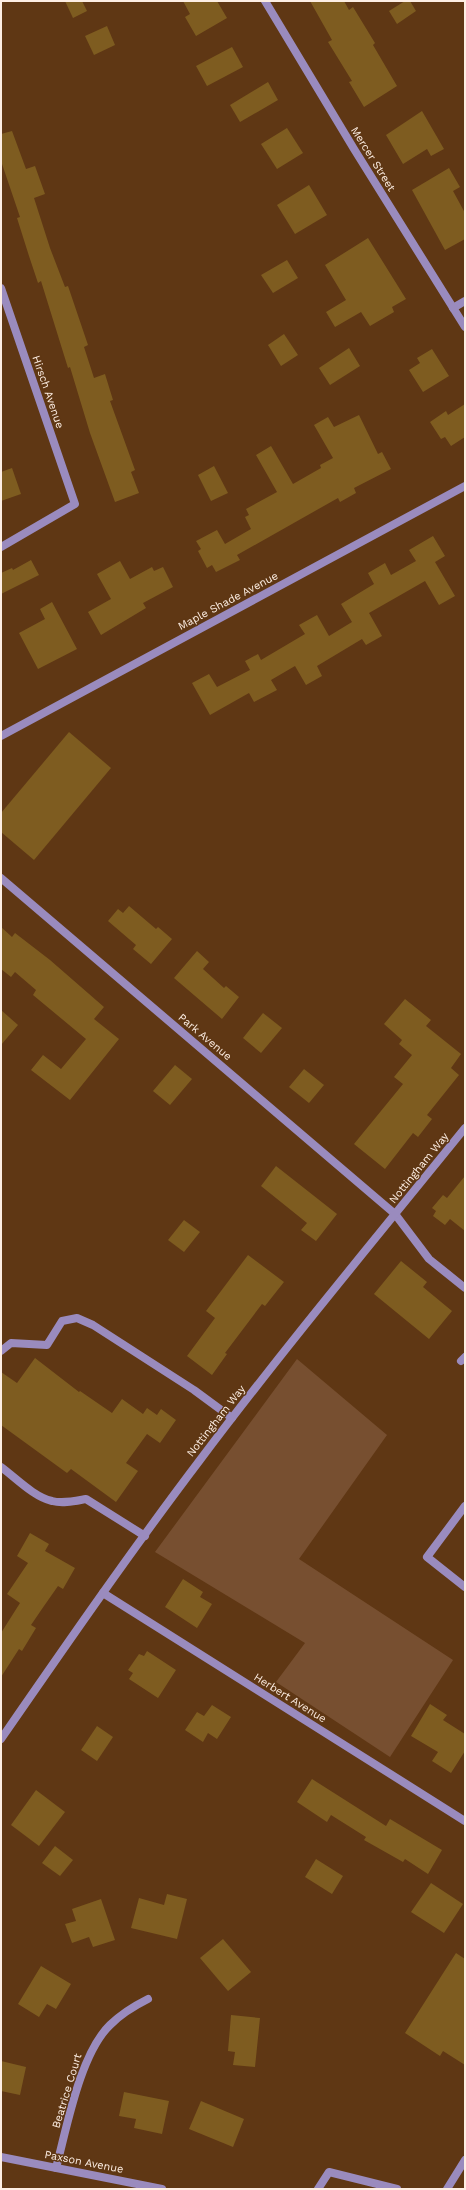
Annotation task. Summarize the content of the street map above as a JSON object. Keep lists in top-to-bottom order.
{
  "streets": {
    "street": [
      "Mercer Street",
      "Hirsch Avenue",
      "Maple Shade Avenue",
      "Park Avenue",
      "Nottingham Way",
      "Herbert Avenue",
      "Beatrice Court",
      "Paxson Avenue"
    ]
  },
  "crossings": [
    ["Park Avenue", "Nottingham Way"],
    ["Nottingham Way", "Herbert Avenue"],
    ["Beatrice Court", "Paxson Avenue"]
  ]
}
